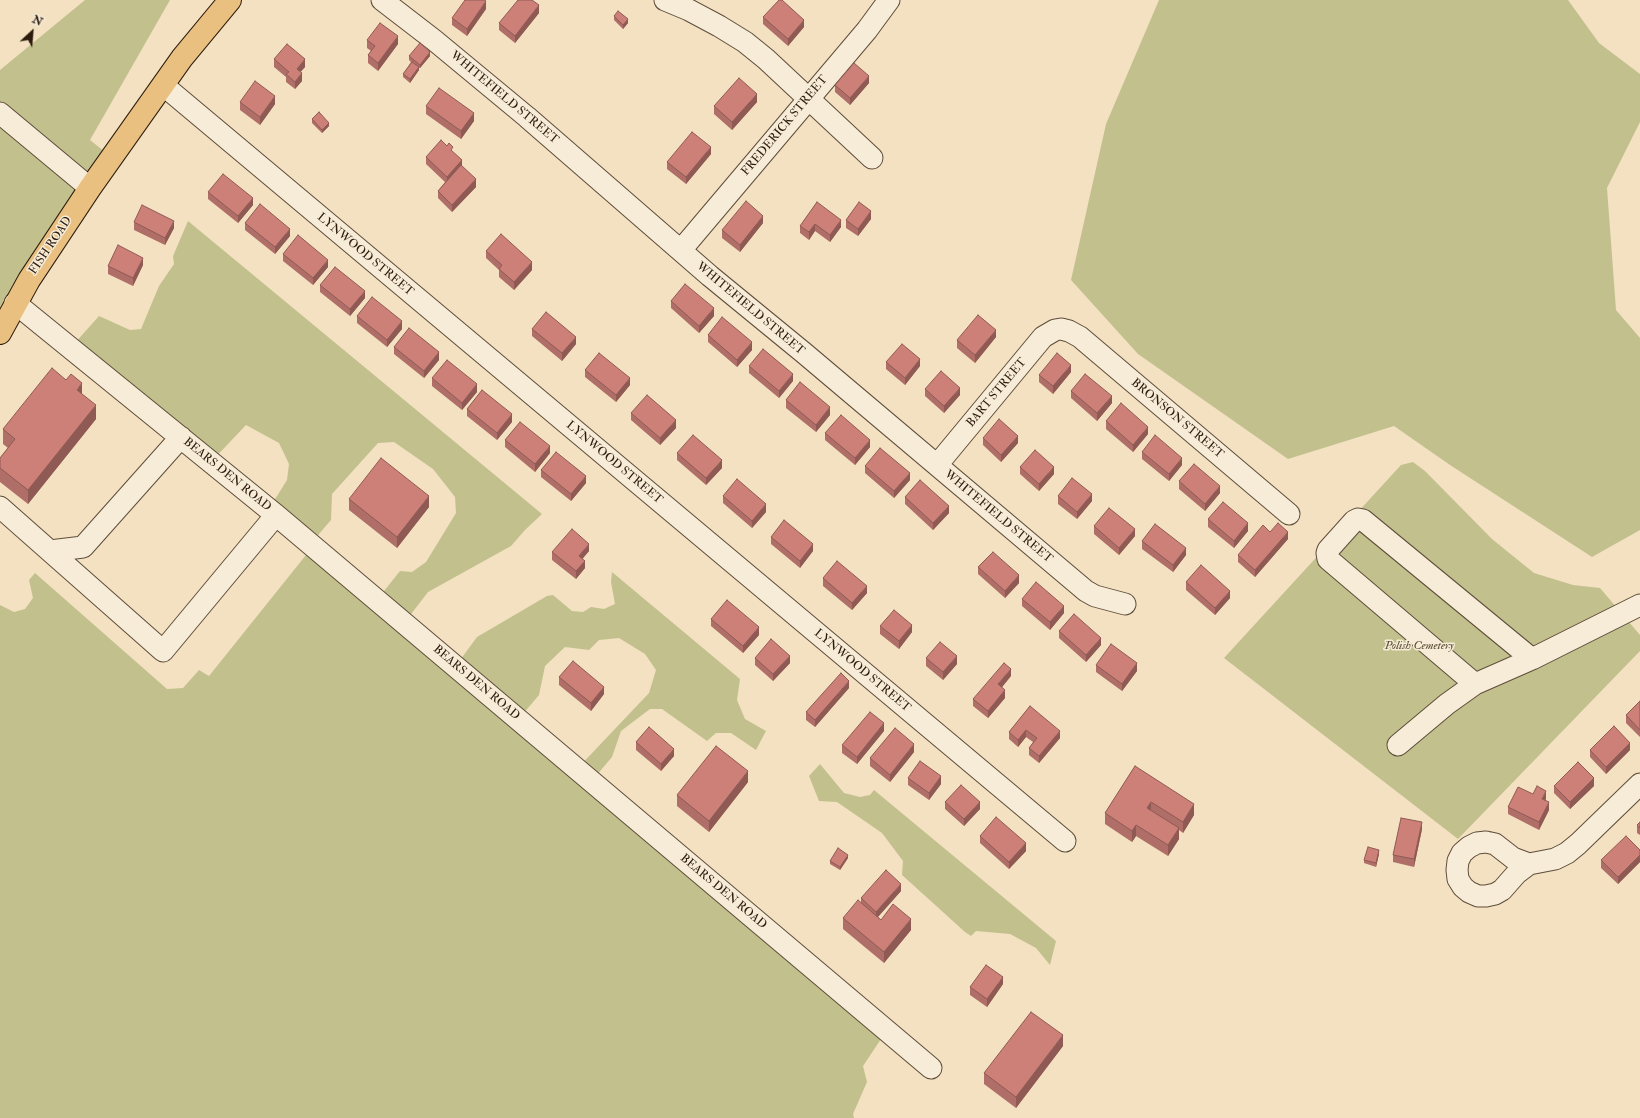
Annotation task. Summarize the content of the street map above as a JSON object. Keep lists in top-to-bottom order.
{
  "streets": {
    "main road": ["FISH ROAD"],
    "street": [
      "WHITEFIELD STREET",
      "FREDERICK STREET",
      "LYNWOOD STREET",
      "BART STREET",
      "BRONSON STREET",
      "BEARS DEN ROAD"
    ]
  },
  "crossings": [
    ["WHITEFIELD STREET", "FREDERICK STREET"],
    ["WHITEFIELD STREET", "BART STREET"],
    ["FISH ROAD", "LYNWOOD STREET"],
    ["FISH ROAD", "BEARS DEN ROAD"],
    ["BART STREET", "BRONSON STREET"]
  ],
  "parks": ["Polish Cemetery"],
  "north": "top right"
}
